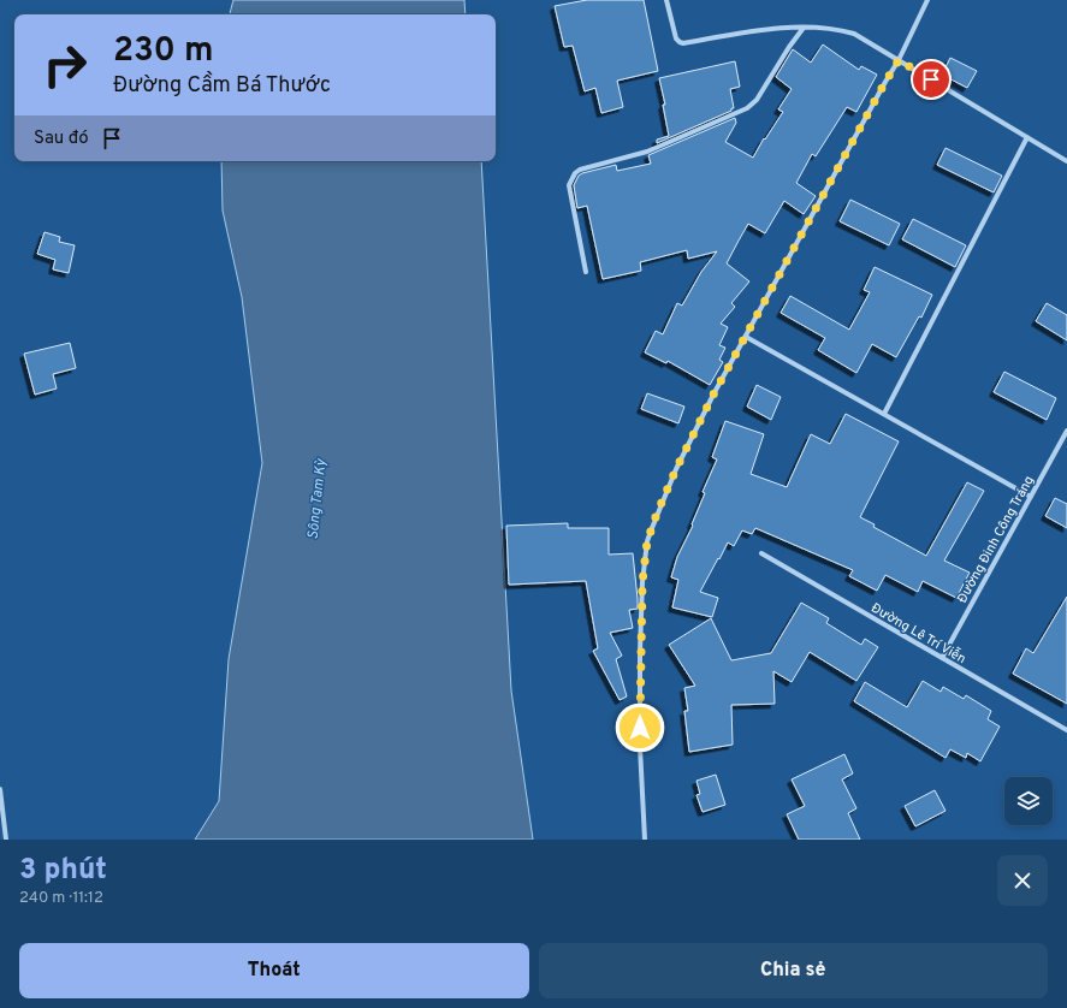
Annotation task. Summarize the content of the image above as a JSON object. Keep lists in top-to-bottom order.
{
  "streets": {
    "street": ["Đường Đinh Công Tráng", "Đường Lê Trí Viễn"]
  },
  "crossings": [
    ["Đường Đinh Công Tráng", "Đường Lê Trí Viễn"]
  ],
  "water": ["Sông Tam Kỳ"],
  "page": {
    "turn": ["230 m", "Đường Cầm Bá Thước"],
    "then": "Sau đó",
    "heading": ["3 phút", "240 m · 11:12"],
    "buttons": ["Thoát", "Chia sẻ"]
  }
}
